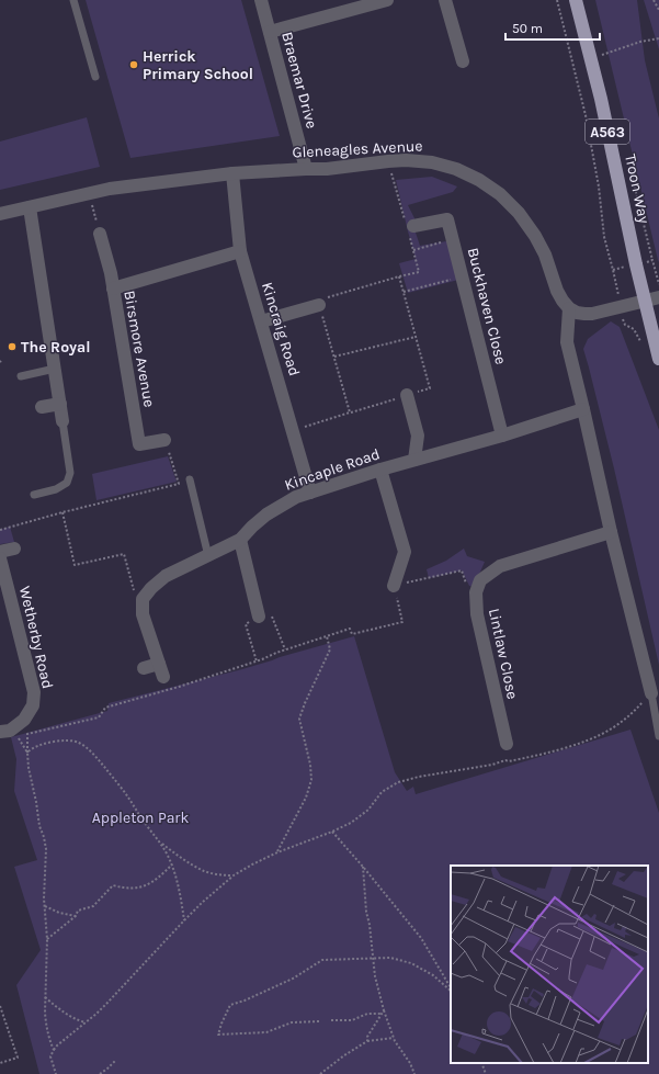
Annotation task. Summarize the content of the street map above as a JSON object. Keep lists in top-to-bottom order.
{
  "streets": {
    "highway": ["A563", "Troon Way"],
    "street": [
      "Braemar Drive",
      "Gleneagles Avenue",
      "Buckhaven Close",
      "Kincraig Road",
      "Birsmore Avenue",
      "Kincaple Road",
      "Wetherby Road",
      "Lintlaw Close"
    ]
  },
  "crossings": [
    ["Braemar Drive", "Gleneagles Avenue"],
    ["Gleneagles Avenue", "Kincraig Road"],
    ["Buckhaven Close", "Kincaple Road"],
    ["Kincraig Road", "Kincaple Road"]
  ],
  "parks": ["Appleton Park"],
  "places": ["Herrick Primary School", "The Royal"],
  "scale_bar": "50 m"
}
